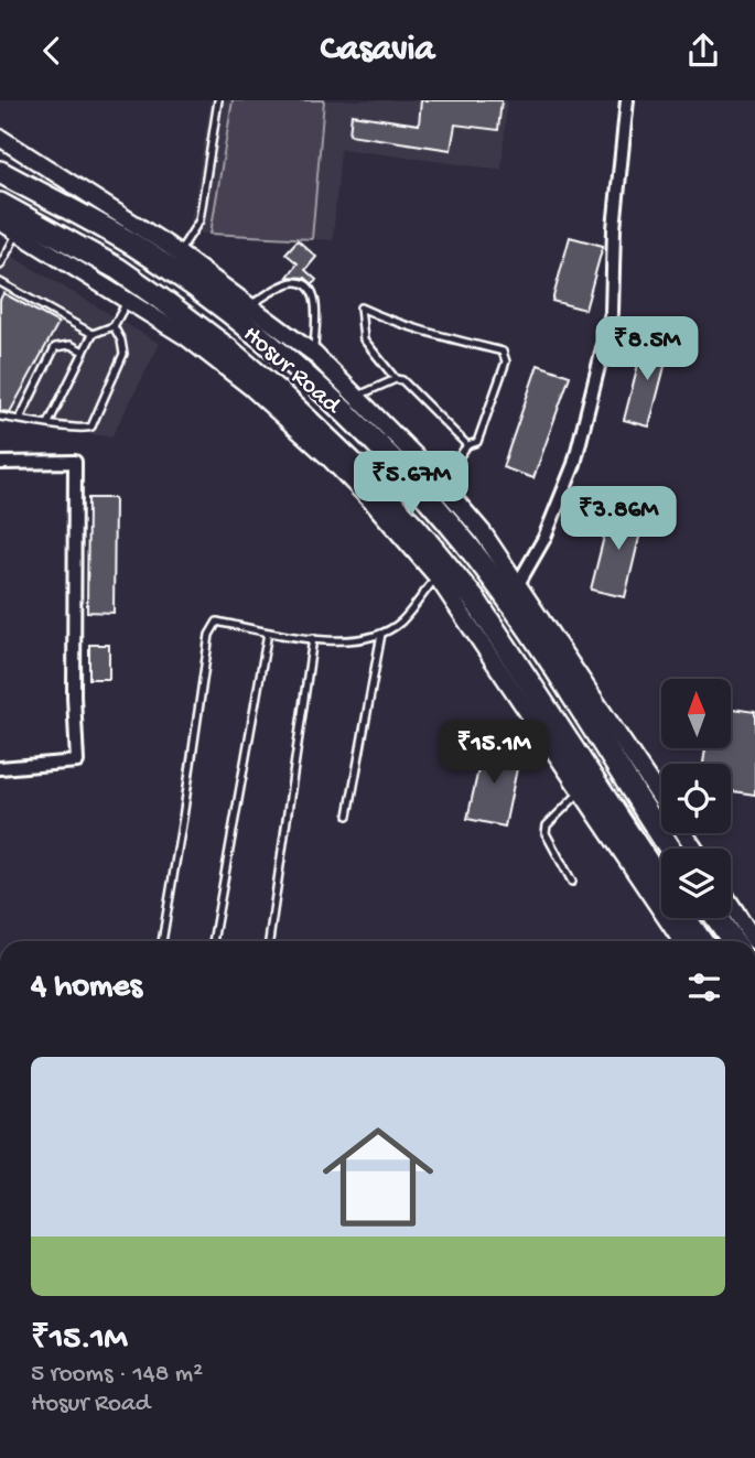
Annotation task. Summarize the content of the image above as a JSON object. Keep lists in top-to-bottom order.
{
  "streets": {
    "highway": ["Hosur Road"]
  },
  "north": "top",
  "page": {
    "header": "Casavia",
    "price": [
      "₹8.5M",
      "₹5.67M",
      "₹3.86M",
      "₹15.1M"
    ],
    "heading": "4 homes",
    "list": [
      {
        "name": "₹15.1M",
        "note": "5 rooms · 148 m² · Hosur Road"
      }
    ]
  }
}
